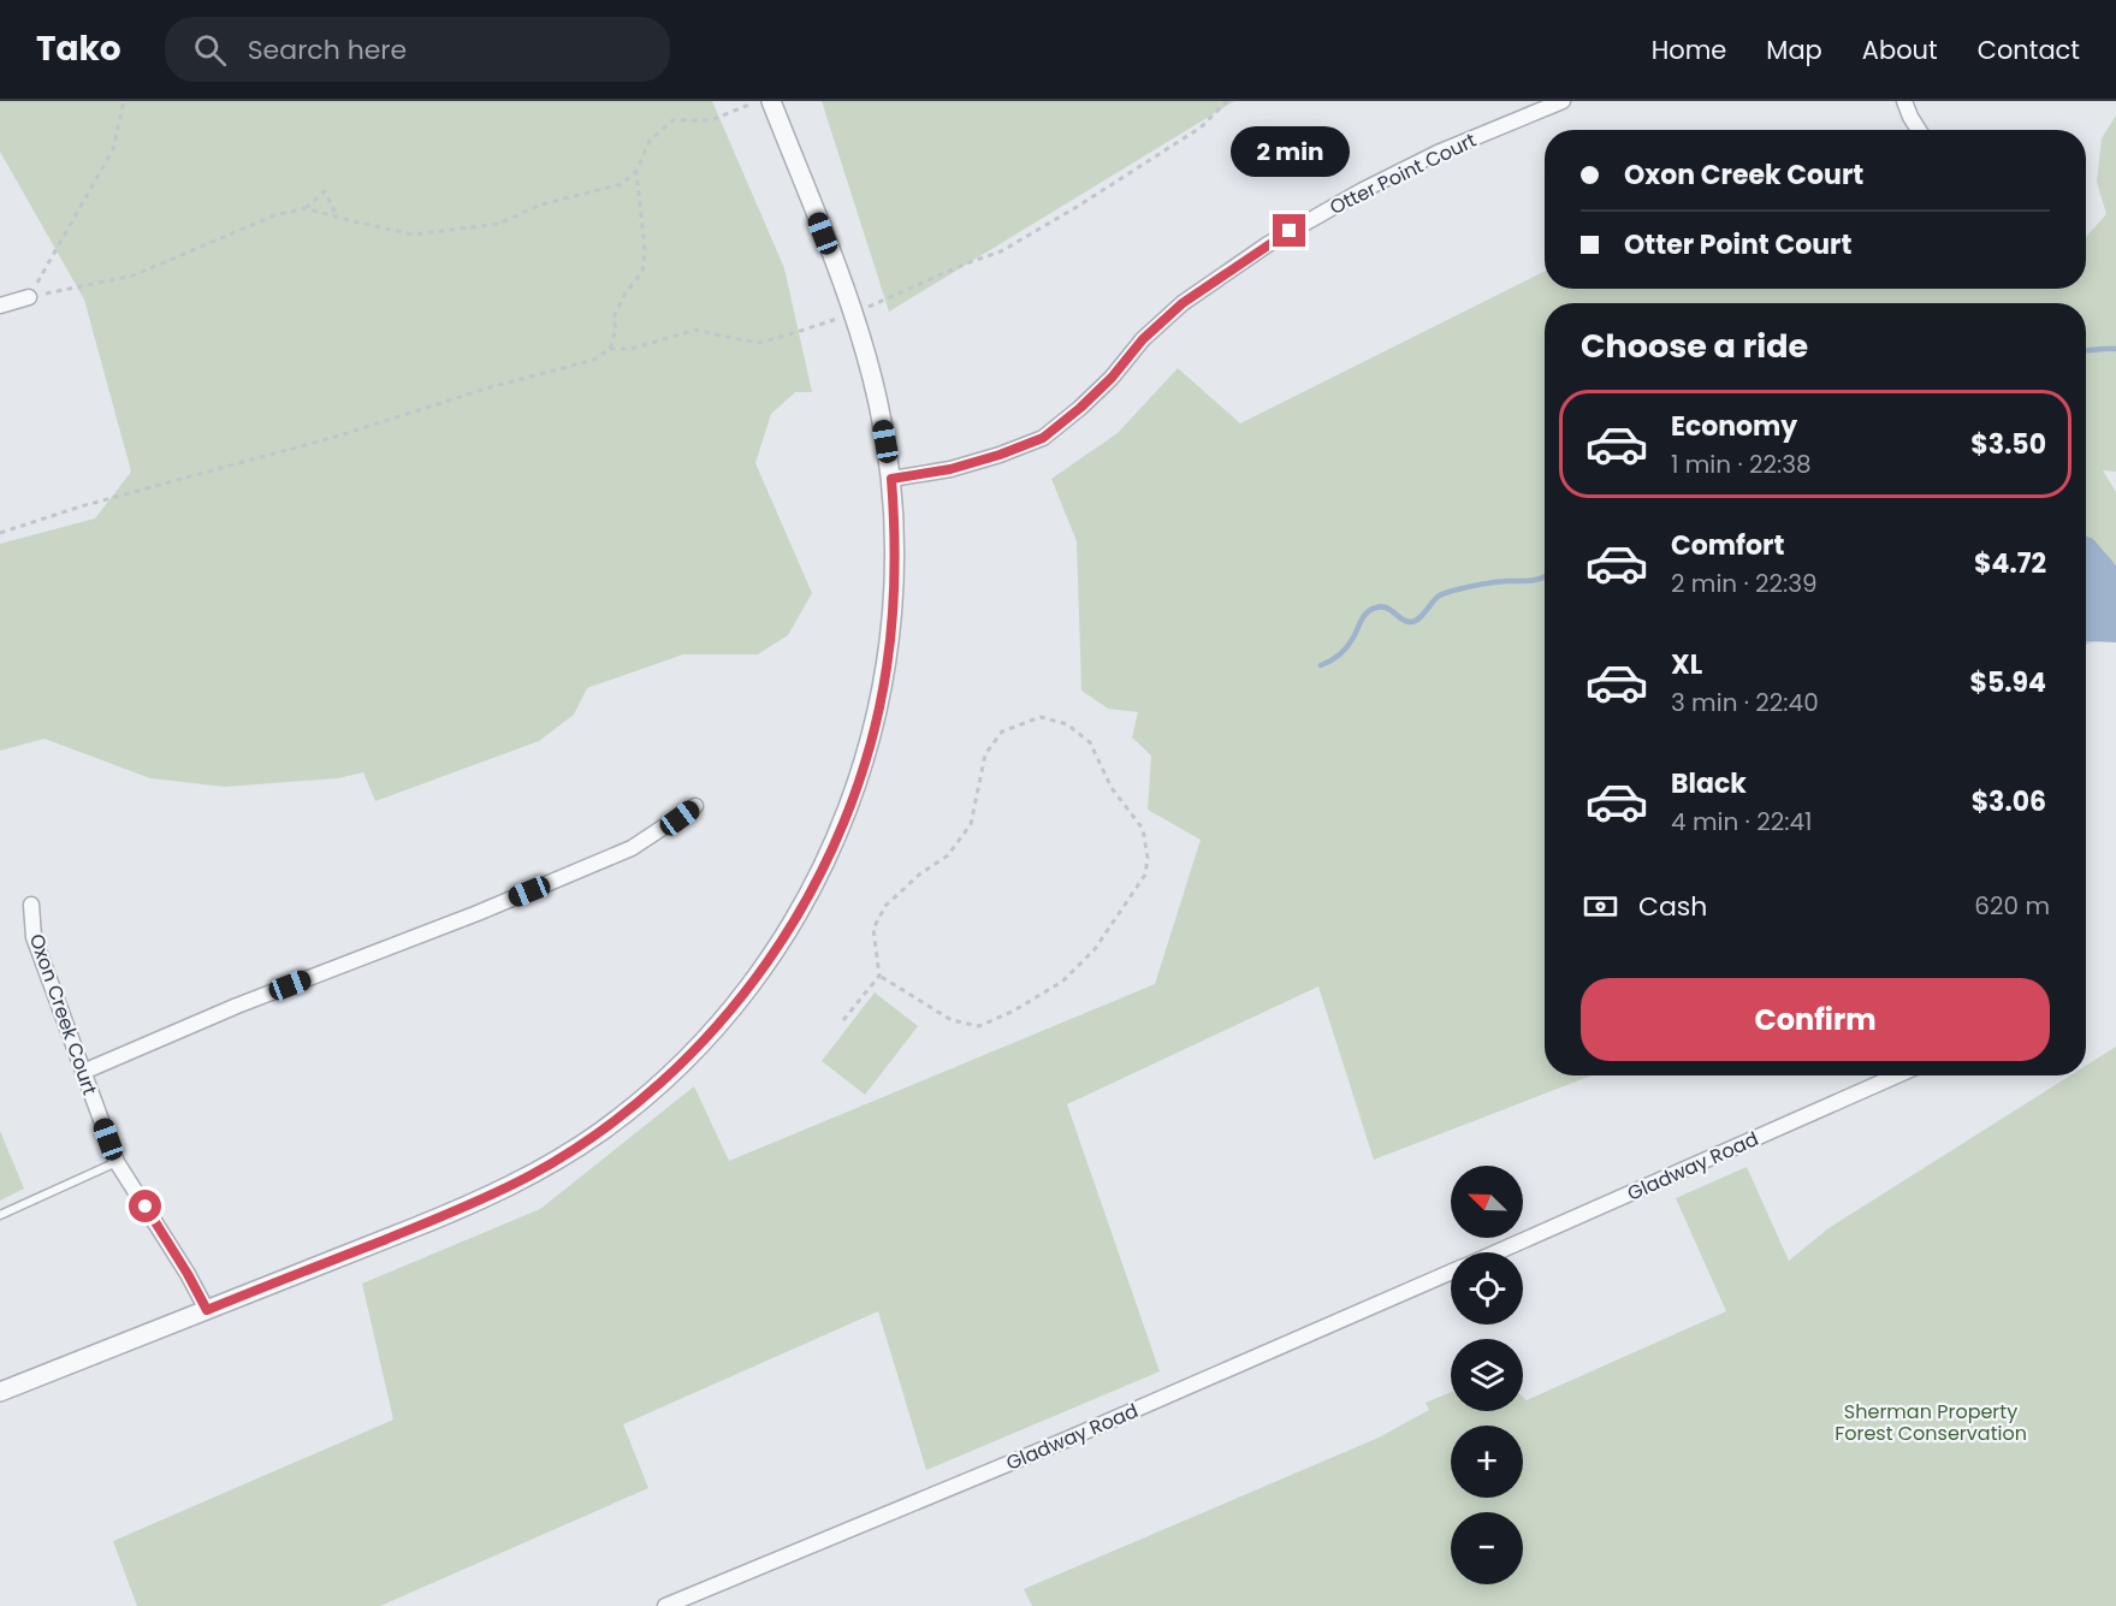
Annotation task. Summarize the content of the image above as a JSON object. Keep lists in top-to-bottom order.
{
  "streets": {
    "street": ["Otter Point Court", "Oxon Creek Court", "Gladway Road"]
  },
  "parks": ["Sherman Property Forest Conservation"],
  "north": "top left",
  "page": {
    "header": "Tako",
    "search": "Search here",
    "nav": [
      "Home",
      "Map",
      "About",
      "Contact"
    ],
    "bubble": "2 min",
    "banner": ["Oxon Creek Court", "Otter Point Court"],
    "heading": "Choose a ride",
    "list": [
      {
        "name": "Economy",
        "note": "1 min · 22:38",
        "value": "$3.50"
      },
      {
        "name": "Comfort",
        "note": "2 min · 22:39",
        "value": "$4.72"
      },
      {
        "name": "XL",
        "note": "3 min · 22:40",
        "value": "$5.94"
      },
      {
        "name": "Black",
        "note": "4 min · 22:41",
        "value": "$3.06"
      }
    ],
    "pay": ["Cash", "620 m"],
    "buttons": "Confirm",
    "map_buttons": ["+", "−"]
  }
}
